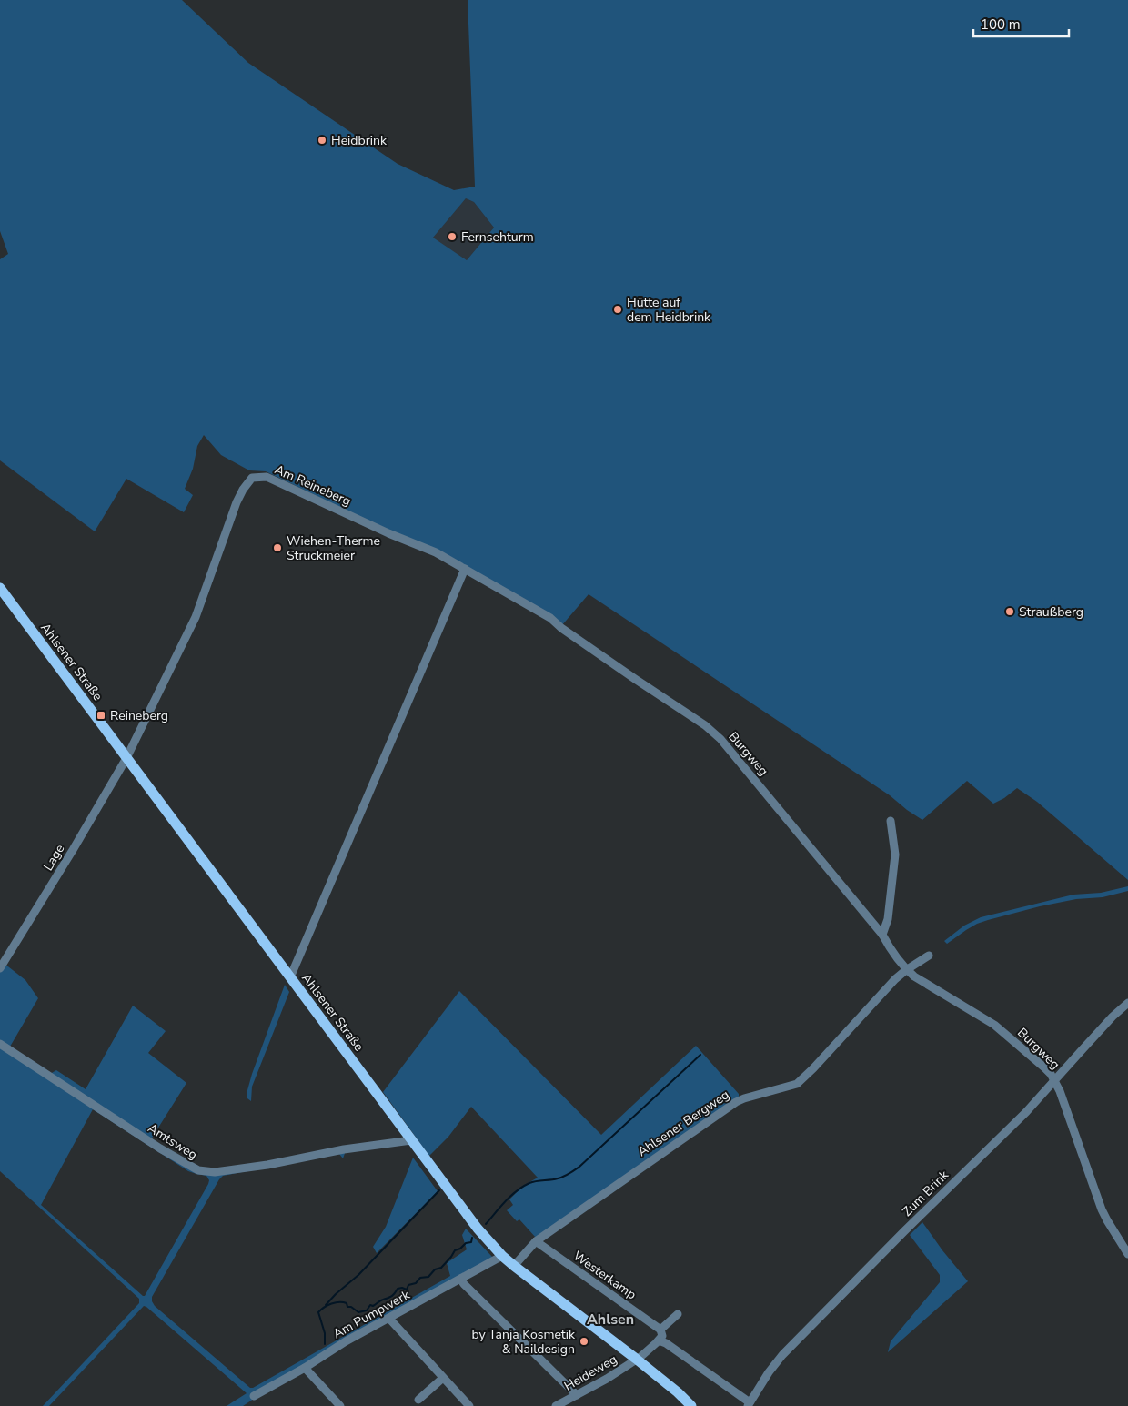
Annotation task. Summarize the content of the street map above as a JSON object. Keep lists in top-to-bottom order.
{
  "streets": {
    "main road": ["Ahlsener Straße"],
    "street": [
      "Am Reineberg",
      "Burgweg",
      "Lage",
      "Ahlsener Bergweg",
      "Amtsweg",
      "Zum Brink",
      "Westerkamp",
      "Am Pumpwerk",
      "Heideweg"
    ]
  },
  "crossings": [
    ["Am Reineberg", "Ahlsener Straße"],
    ["Am Reineberg", "Burgweg"],
    ["Am Reineberg", "Lage"],
    ["Ahlsener Straße", "Lage"],
    ["Ahlsener Straße", "Ahlsener Bergweg"],
    ["Ahlsener Straße", "Amtsweg"],
    ["Ahlsener Straße", "Am Pumpwerk"],
    ["Ahlsener Straße", "Heideweg"],
    ["Burgweg", "Ahlsener Bergweg"],
    ["Burgweg", "Zum Brink"],
    ["Ahlsener Bergweg", "Westerkamp"]
  ],
  "districts": ["Ahlsen"],
  "places": {
    "other": [
      "Heidbrink",
      "Fernsehturm",
      "Hütte auf dem Heidbrink",
      "Wiehen-Therme Struckmeier",
      "Straußberg",
      "by Tanja Kosmetik & Naildesign"
    ],
    "transit": ["Reineberg"]
  },
  "scale_bar": "100 m"
}
